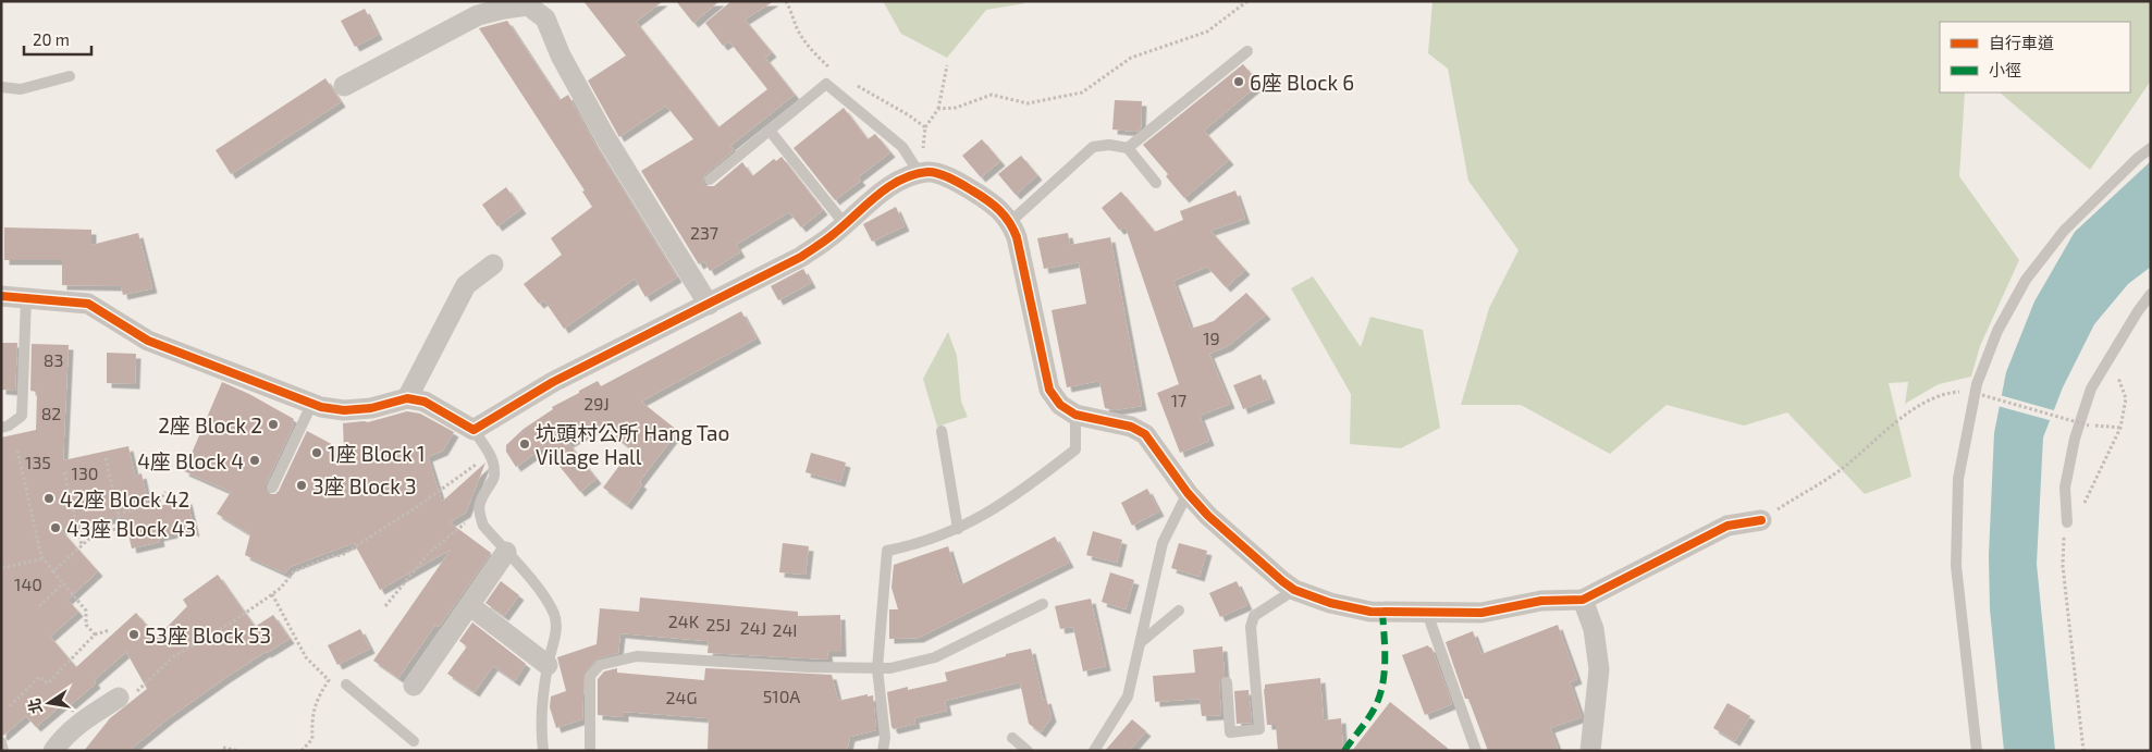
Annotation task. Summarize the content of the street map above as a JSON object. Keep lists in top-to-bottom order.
{
  "places": [
    "6座 Block 6",
    "2座 Block 2",
    "坑頭村公所 Hang Tao Village Hall",
    "1座 Block 1",
    "4座 Block 4",
    "3座 Block 3",
    "42座 Block 42",
    "43座 Block 43",
    "53座 Block 53"
  ],
  "house_numbers": [
    "237",
    "19",
    "83",
    "17",
    "29J",
    "82",
    "135",
    "130",
    "140",
    "24K",
    "25J",
    "24J",
    "24I",
    "510A",
    "24G"
  ],
  "legend": ["自行車道", "小徑"],
  "scale_bar": "20 m",
  "north": "left"
}
